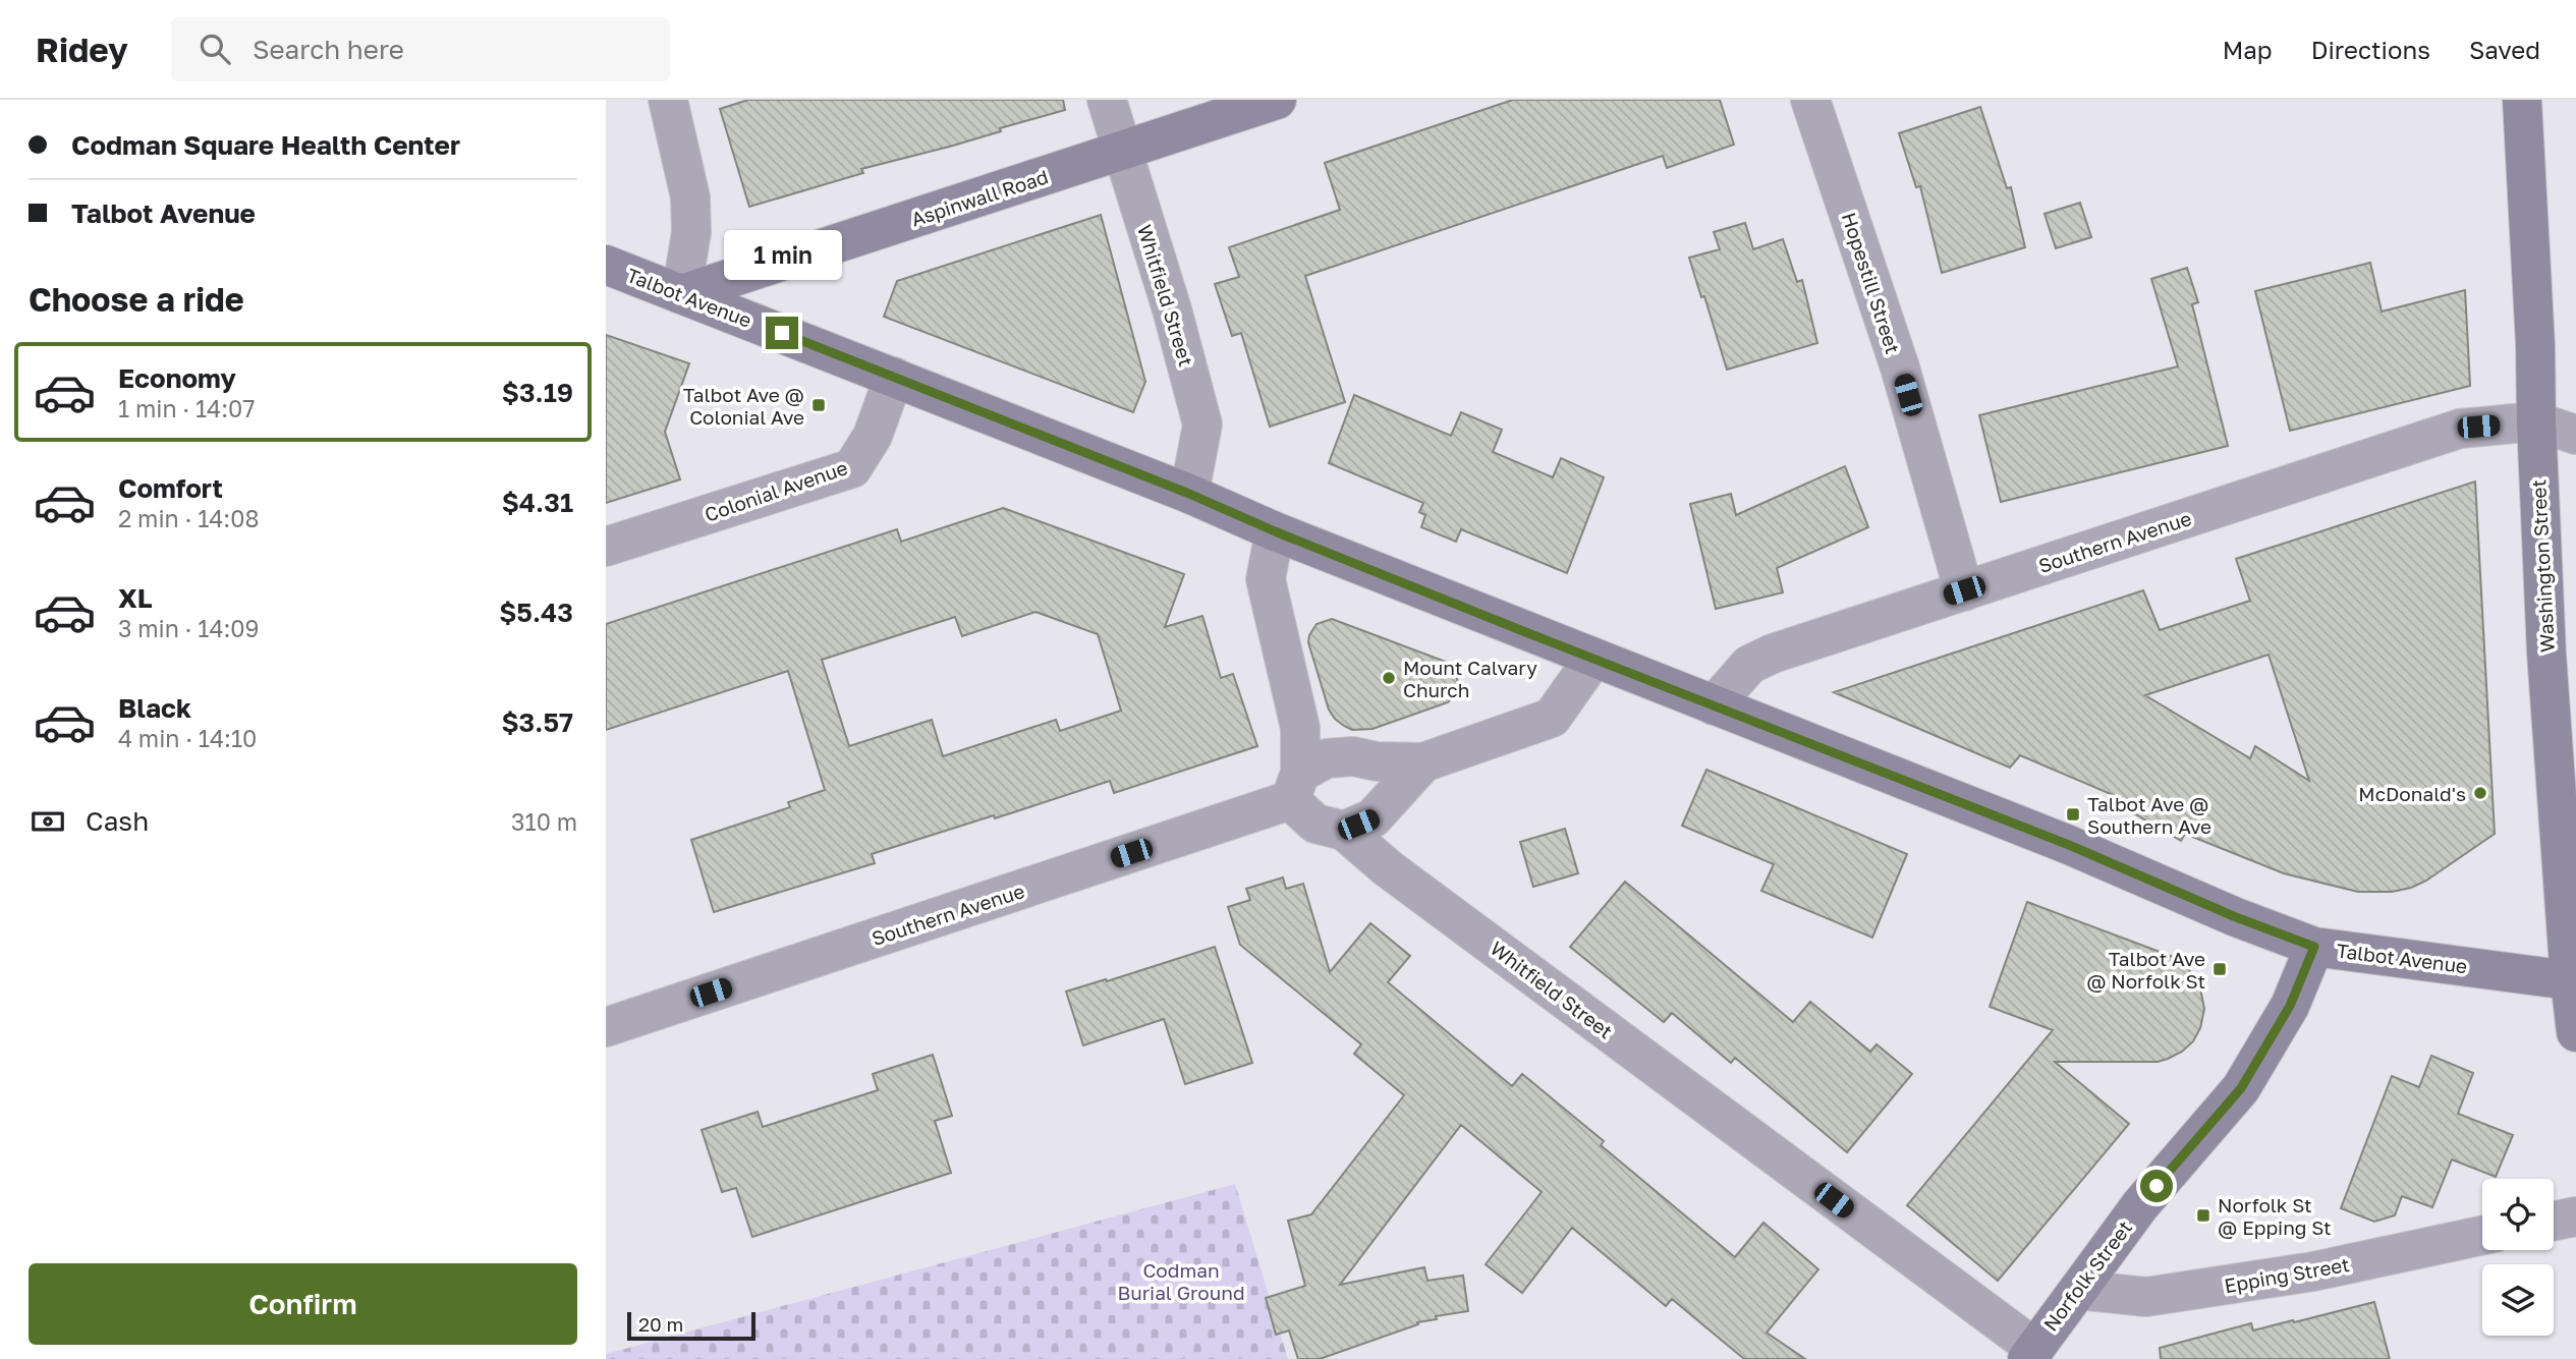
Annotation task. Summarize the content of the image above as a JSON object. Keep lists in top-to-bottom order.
{
  "streets": {
    "main road": [
      "Aspinwall Road",
      "Talbot Avenue",
      "Washington Street",
      "Norfolk Street"
    ],
    "street": [
      "Hopestill Street",
      "Whitfield Street",
      "Colonial Avenue",
      "Southern Avenue",
      "Epping Street"
    ]
  },
  "crossings": [
    ["Aspinwall Road", "Whitfield Street"],
    ["Aspinwall Road", "Talbot Avenue"],
    ["Hopestill Street", "Southern Avenue"],
    ["Whitfield Street", "Talbot Avenue"],
    ["Whitfield Street", "Southern Avenue"],
    ["Whitfield Street", "Norfolk Street"],
    ["Talbot Avenue", "Colonial Avenue"],
    ["Talbot Avenue", "Southern Avenue"],
    ["Talbot Avenue", "Washington Street"],
    ["Talbot Avenue", "Norfolk Street"],
    ["Southern Avenue", "Washington Street"],
    ["Epping Street", "Norfolk Street"]
  ],
  "parks": ["Codman Burial Ground"],
  "places": {
    "transit": [
      "Talbot Ave @ Colonial Ave",
      "Talbot Ave @ Southern Ave",
      "Talbot Ave @ Norfolk St",
      "Norfolk St @ Epping St"
    ],
    "other": ["Mount Calvary Church", "McDonald's"]
  },
  "scale_bar": "20 m",
  "page": {
    "header": "Ridey",
    "search": "Search here",
    "nav": ["Map", "Directions", "Saved"],
    "banner": ["Codman Square Health Center", "Talbot Avenue"],
    "bubble": "1 min",
    "heading": "Choose a ride",
    "list": [
      {
        "name": "Economy",
        "note": "1 min · 14:07",
        "value": "$3.19"
      },
      {
        "name": "Comfort",
        "note": "2 min · 14:08",
        "value": "$4.31"
      },
      {
        "name": "XL",
        "note": "3 min · 14:09",
        "value": "$5.43"
      },
      {
        "name": "Black",
        "note": "4 min · 14:10",
        "value": "$3.57"
      }
    ],
    "pay": ["Cash", "310 m"],
    "buttons": "Confirm",
    "scale": "20 m"
  }
}
